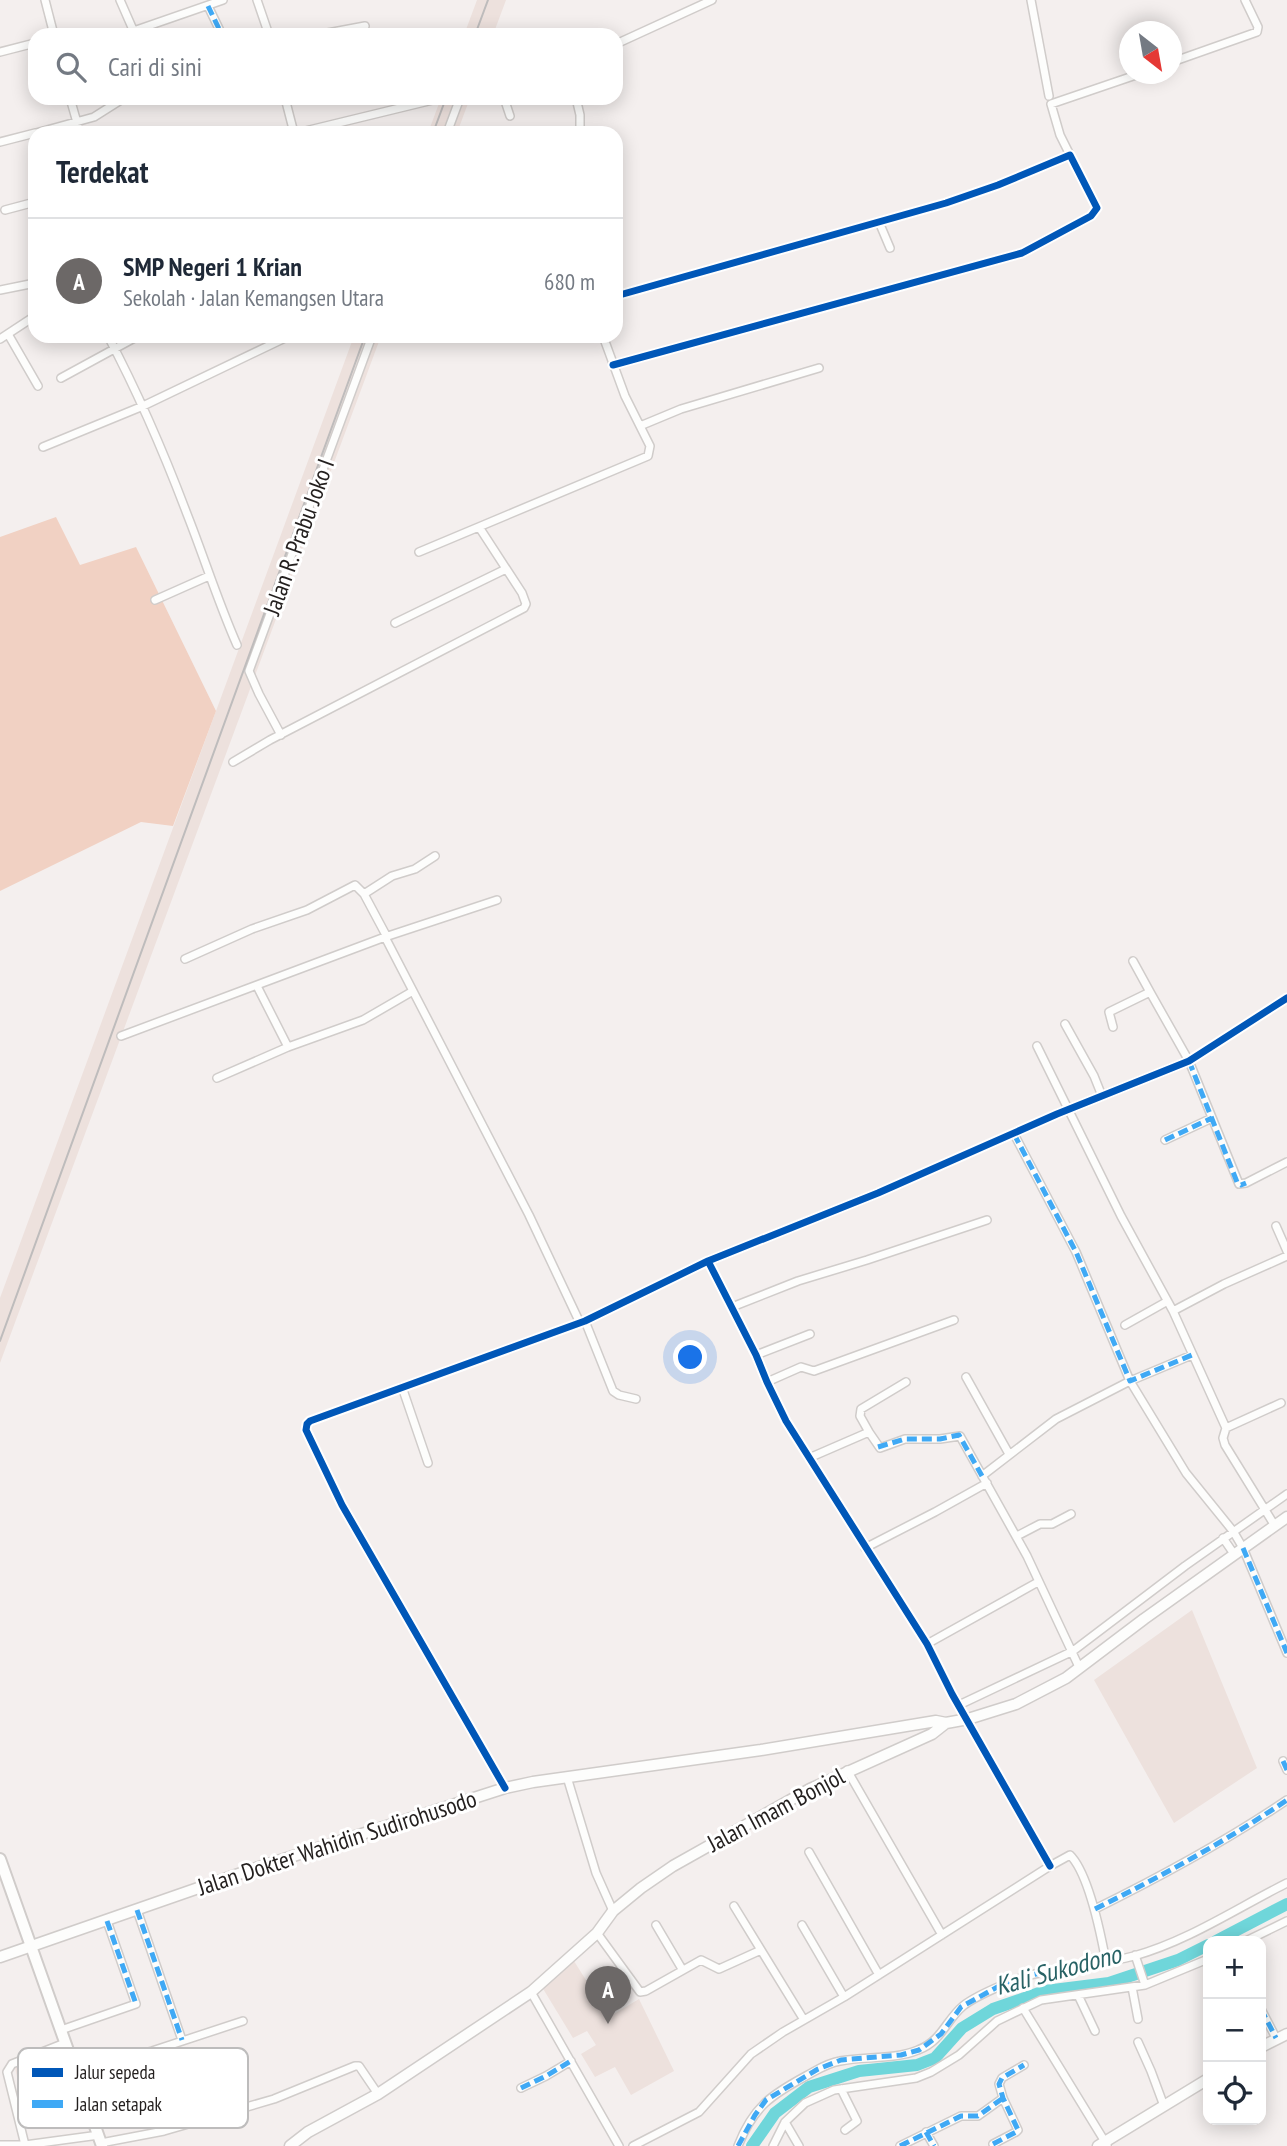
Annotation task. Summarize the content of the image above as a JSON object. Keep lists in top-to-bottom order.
{
  "streets": {
    "main road": ["Jalan Imam Bonjol", "Jalan Dokter Wahidin Sudirohusodo"],
    "street": ["Jalan R. Prabu Joko I"]
  },
  "crossings": [
    ["Jalan Imam Bonjol", "Jalan Dokter Wahidin Sudirohusodo"]
  ],
  "water": ["Kali Sukodono"],
  "legend": ["Jalur sepeda", "Jalan setapak"],
  "north": "bottom right",
  "page": {
    "search": "Cari di sini",
    "heading": "Terdekat",
    "list": [
      {
        "mark": "A",
        "name": "SMP Negeri 1 Krian",
        "note": "Sekolah · Jalan Kemangsen Utara",
        "value": "680 m"
      }
    ],
    "map_buttons": ["+", "−"],
    "pins": "A"
  }
}
